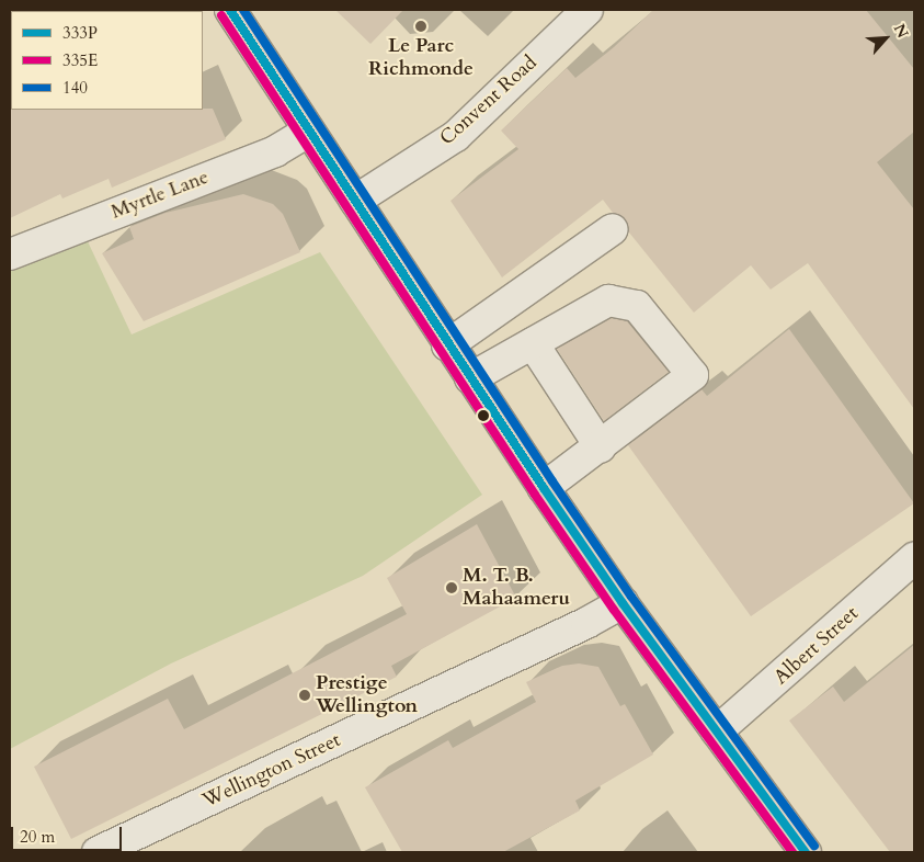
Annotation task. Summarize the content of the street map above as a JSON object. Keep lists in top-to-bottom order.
{
  "streets": {
    "street": [
      "Convent Road",
      "Myrtle Lane",
      "Albert Street",
      "Wellington Street"
    ]
  },
  "places": ["Le Parc Richmonde", "M. T. B. Mahaameru", "Prestige Wellington"],
  "lines": ["transit line 333P", "transit line 140", "transit line 335E"],
  "legend": ["333P", "335E", "140"],
  "scale_bar": "20 m",
  "north": "top right"
}
